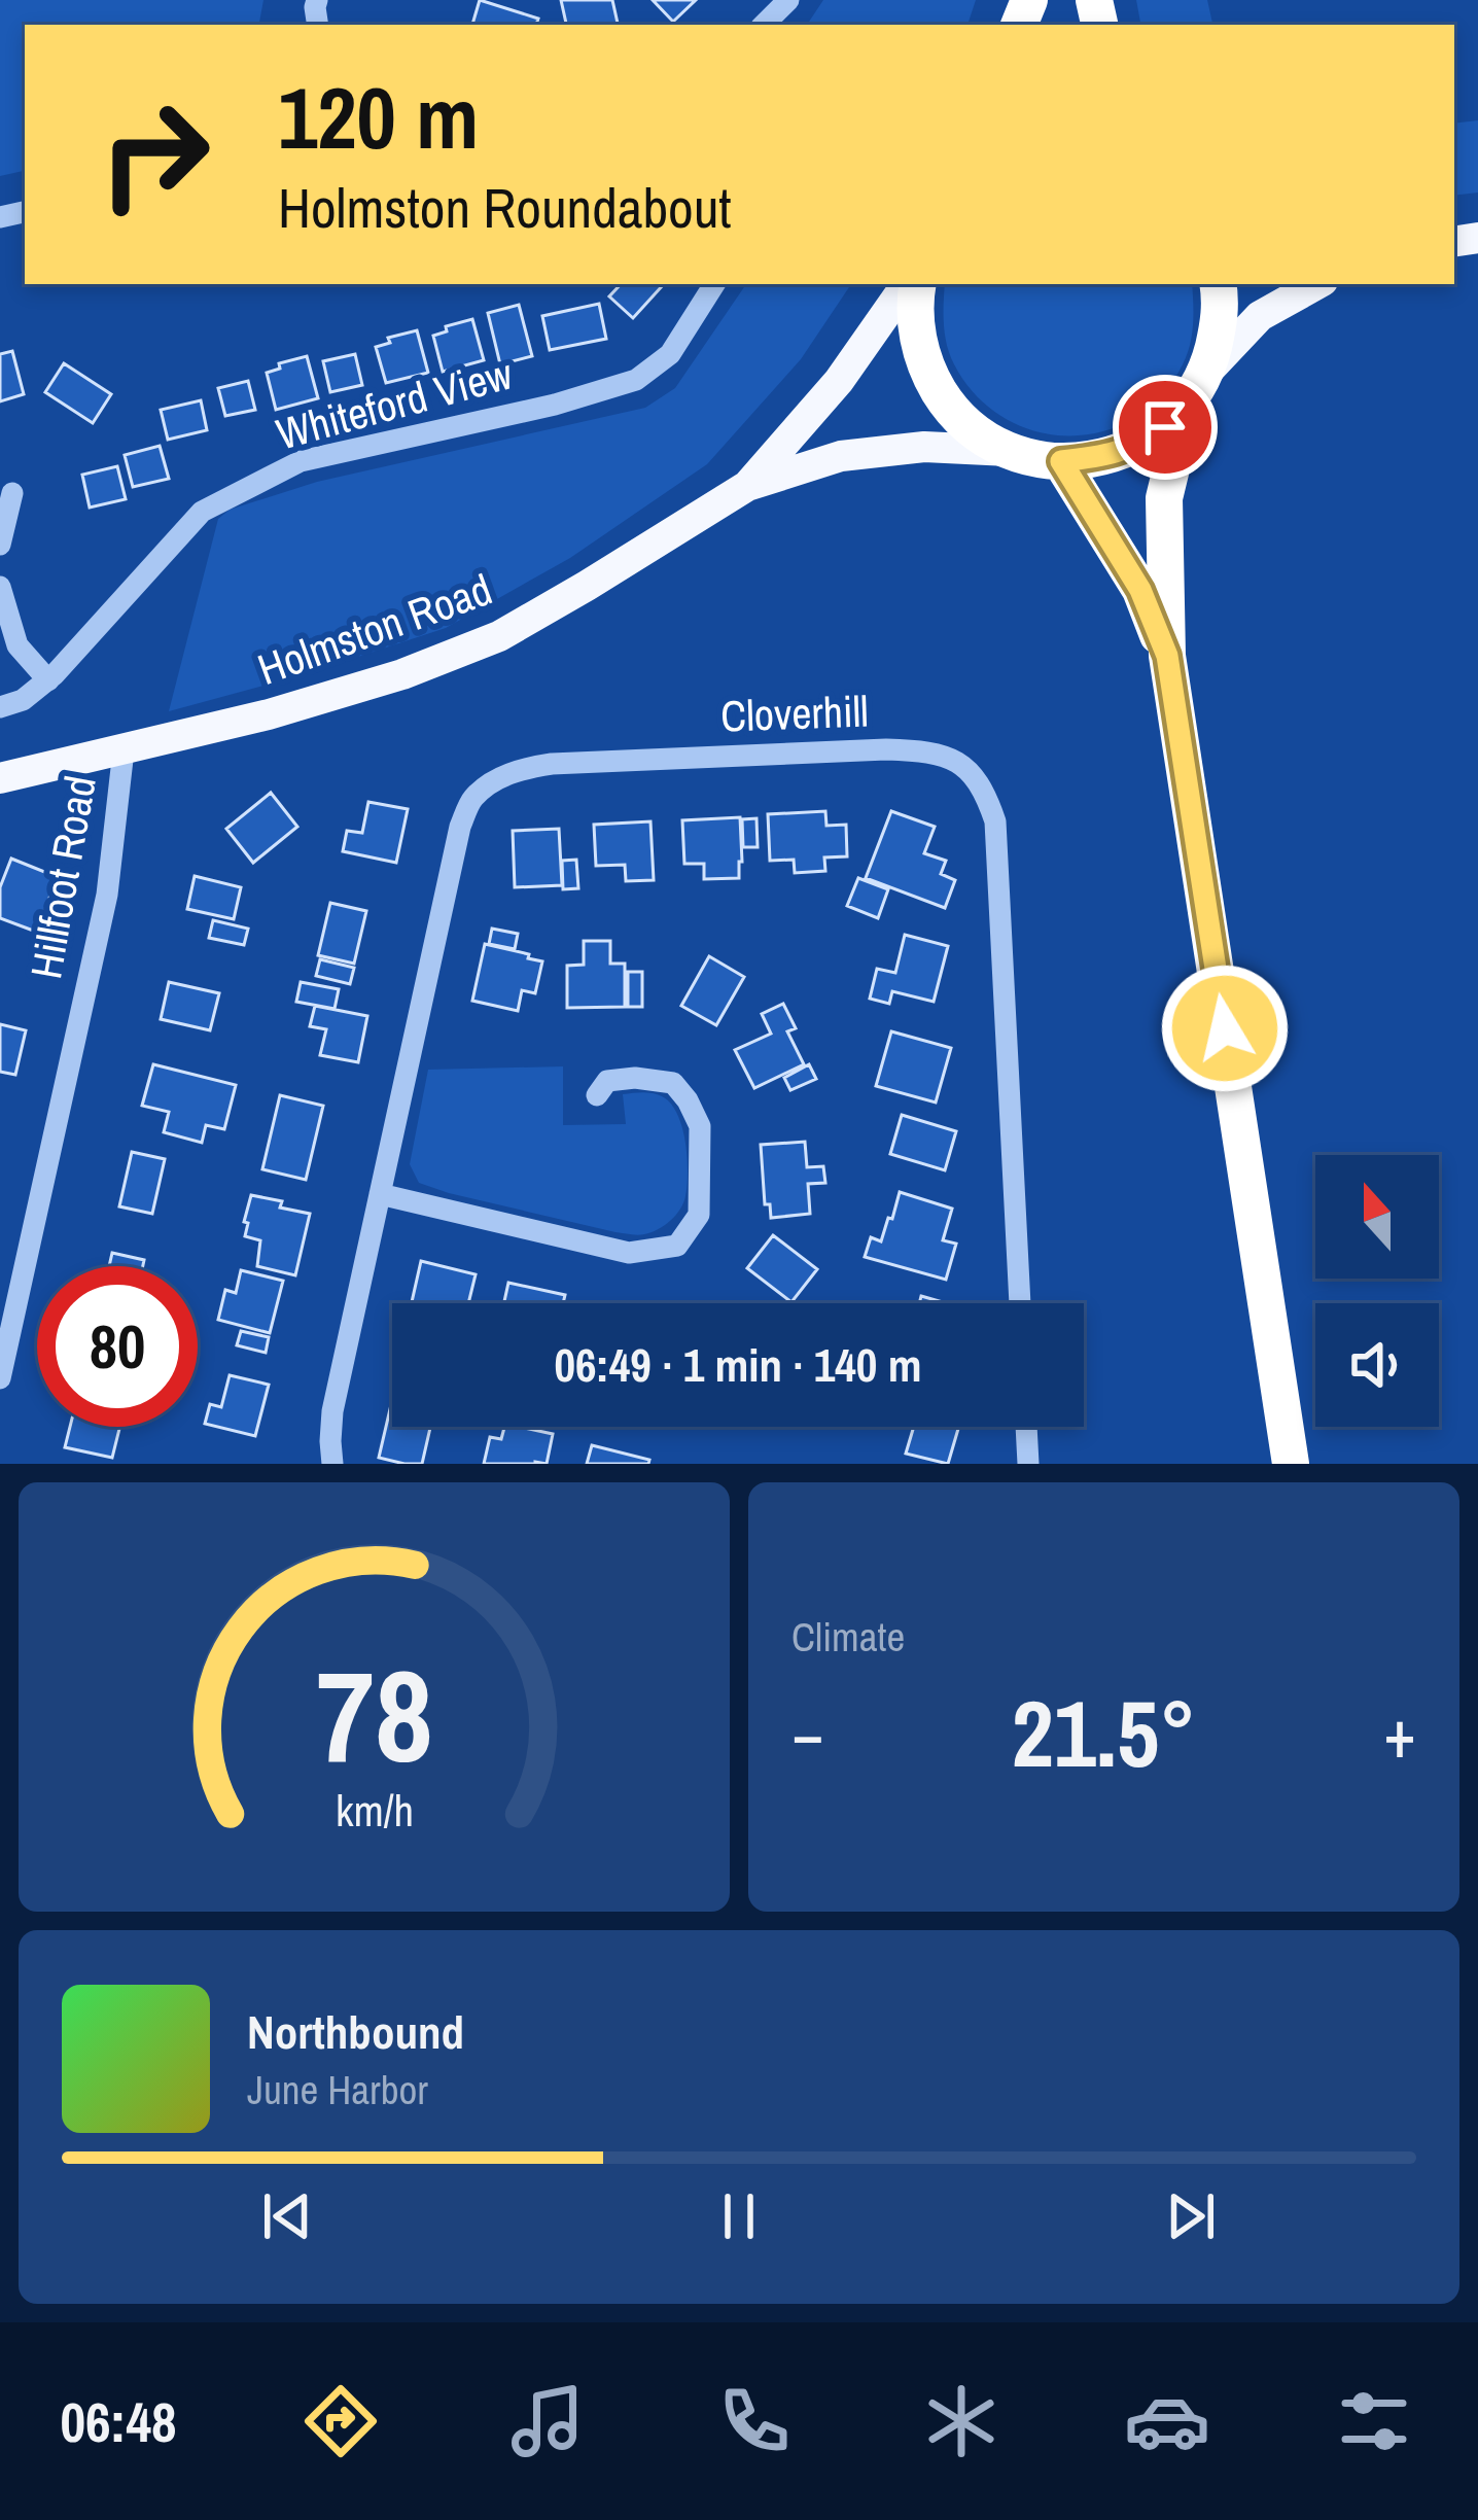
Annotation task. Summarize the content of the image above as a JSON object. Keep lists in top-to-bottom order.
{
  "streets": {
    "main road": ["Holmston Road"],
    "street": ["Whiteford View", "Cloverhill", "Hillfoot Road"]
  },
  "crossings": [
    ["Holmston Road", "Hillfoot Road"]
  ],
  "north": "top",
  "page": {
    "turn": ["120 m", "Holmston Roundabout"],
    "limit": "80",
    "trip": "06:49 · 1 min · 140 m",
    "tile": "Climate",
    "heat": ["−", "21.5°", "+"],
    "song": ["Northbound", "June Harbor"],
    "tabs": "06:48",
    "gauge": ["78", "km/h"]
  }
}
